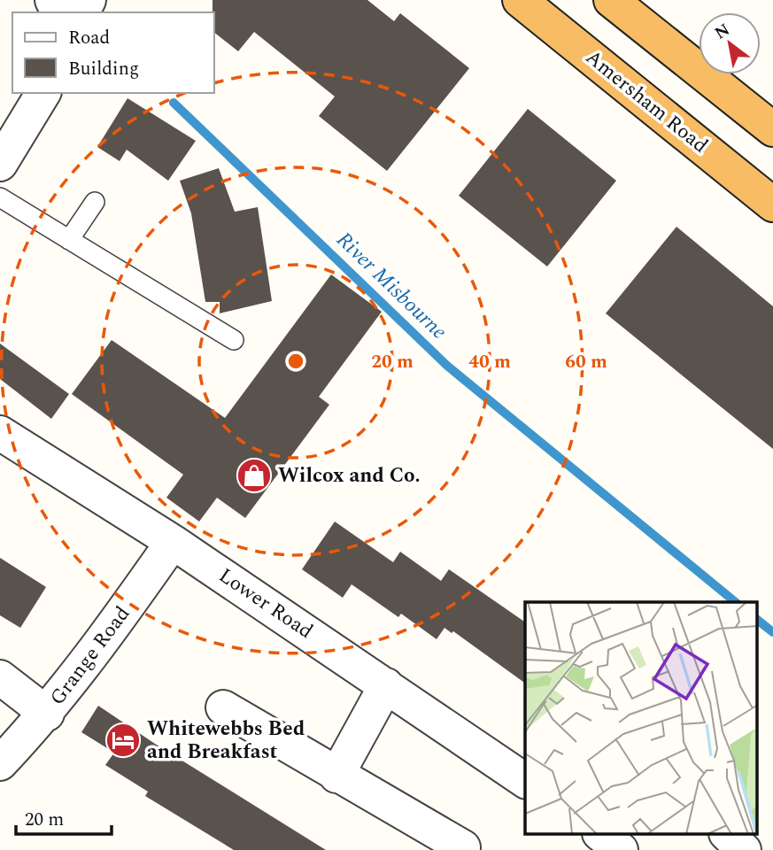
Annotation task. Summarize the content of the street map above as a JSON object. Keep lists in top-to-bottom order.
{
  "streets": {
    "highway": ["Amersham Road"],
    "street": ["Lower Road", "Grange Road"]
  },
  "crossings": [
    ["Lower Road", "Grange Road"]
  ],
  "water": ["River Misbourne"],
  "places": {
    "shop": ["Wilcox and Co."],
    "hotel": ["Whitewebbs Bed and Breakfast"]
  },
  "legend": ["Road", "Building"],
  "scale_bar": "20 m",
  "north": "top left",
  "rings": ["20 m", "40 m", "60 m"]
}
